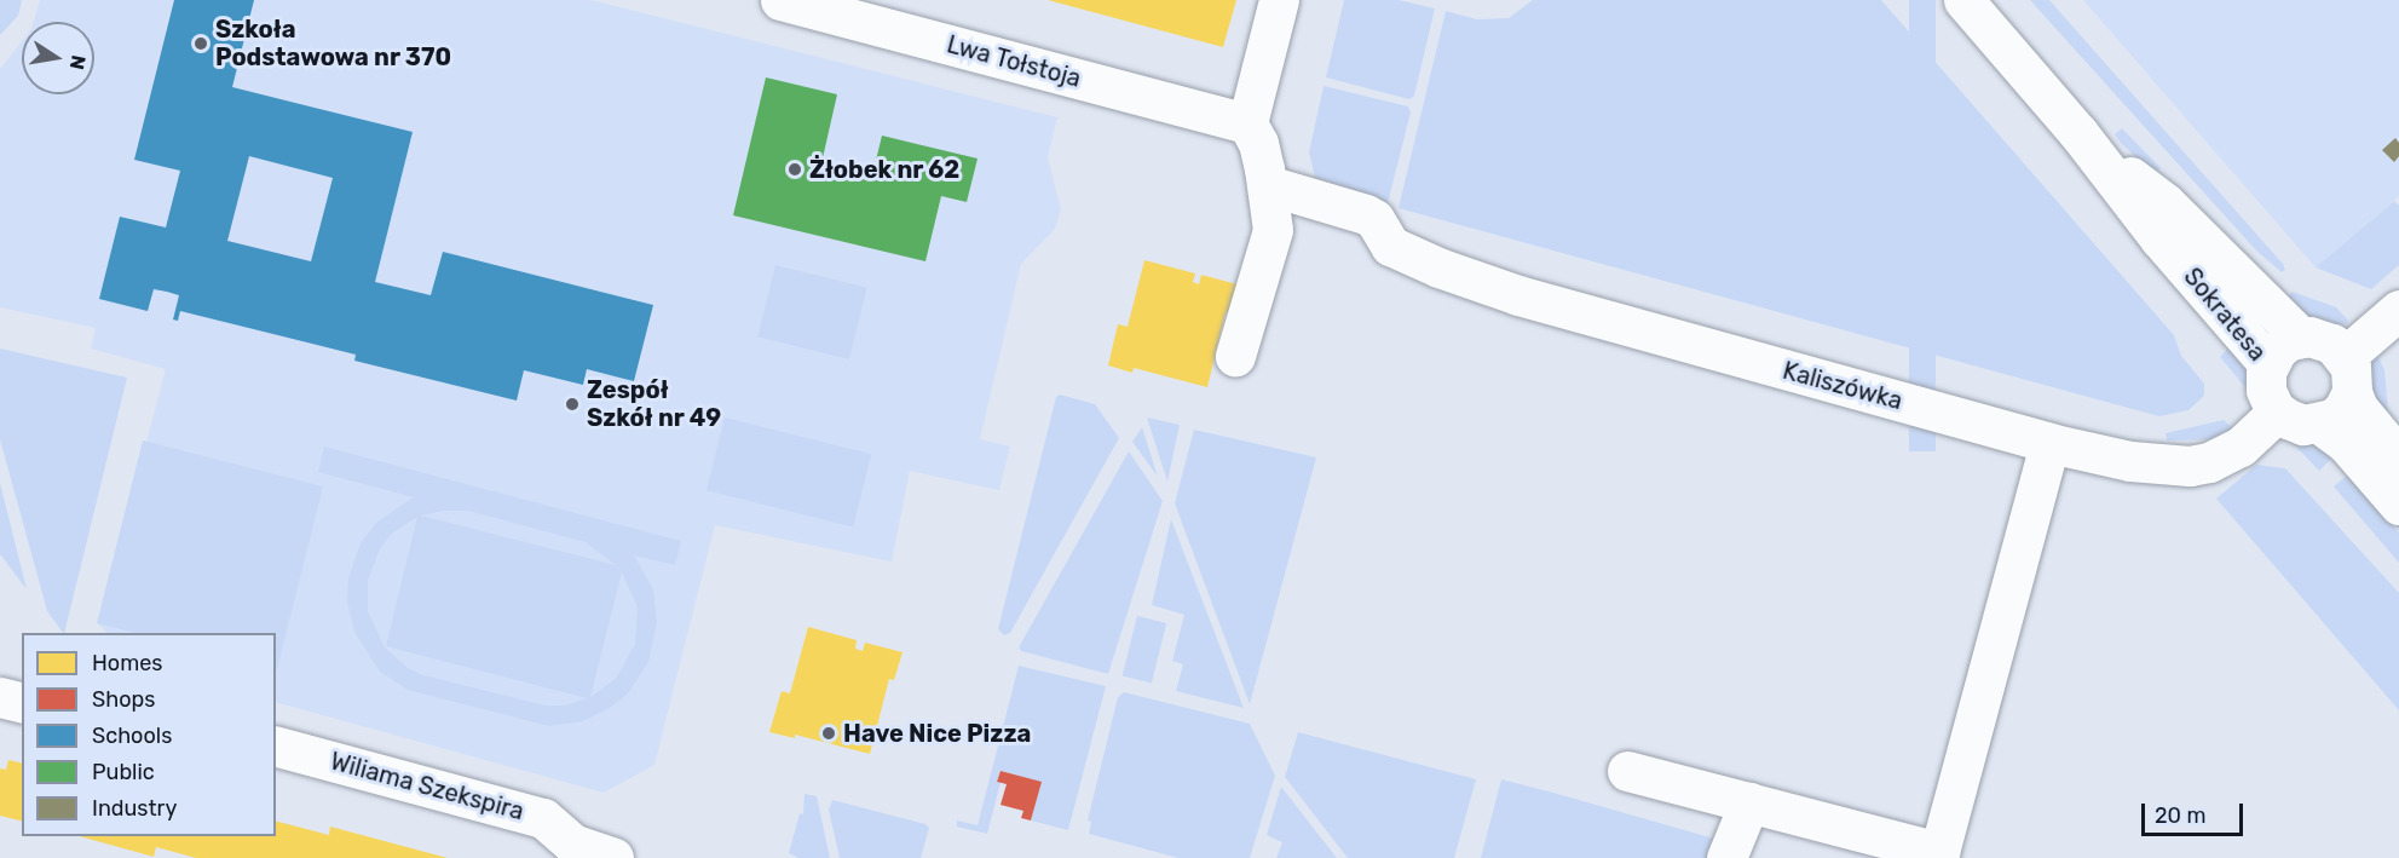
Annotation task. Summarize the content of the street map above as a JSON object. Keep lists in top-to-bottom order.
{
  "streets": {
    "street": [
      "Lwa Tołstoja",
      "Sokratesa",
      "Kaliszówka",
      "Wiliama Szekspira"
    ]
  },
  "crossings": [
    ["Sokratesa", "Kaliszówka"]
  ],
  "places": [
    "Szkoła Podstawowa nr 370",
    "Żłobek nr 62",
    "Zespół Szkół nr 49",
    "Have Nice Pizza"
  ],
  "legend": [
    "Homes",
    "Shops",
    "Schools",
    "Public",
    "Industry"
  ],
  "scale_bar": "20 m",
  "north": "right"
}
